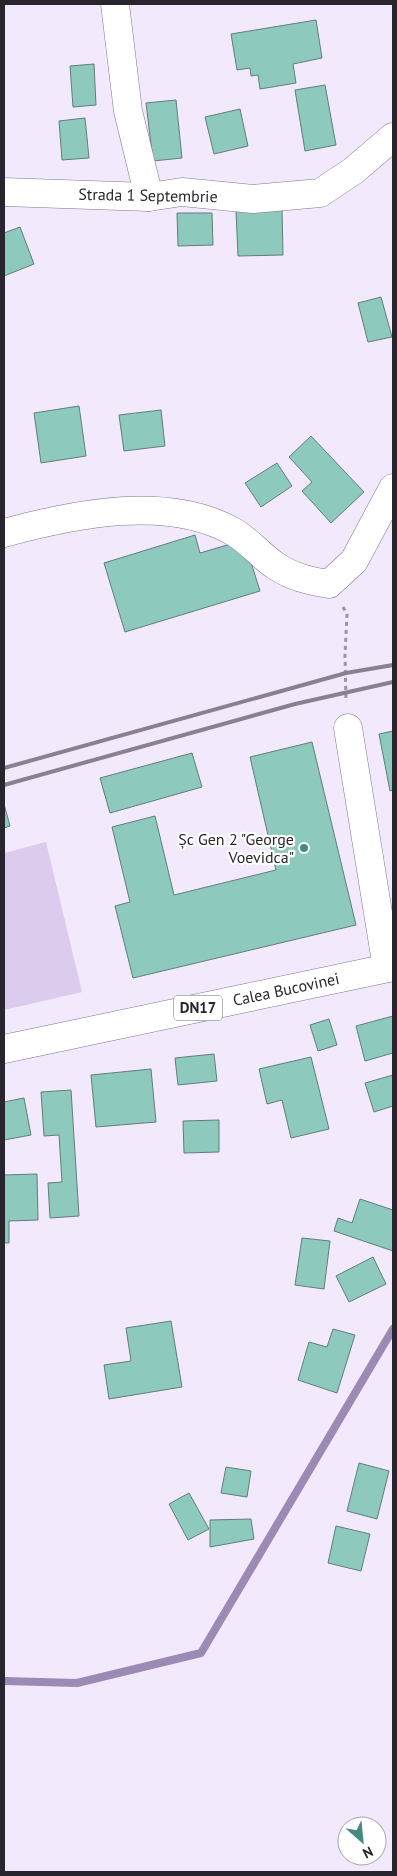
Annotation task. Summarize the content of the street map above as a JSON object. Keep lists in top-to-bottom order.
{
  "streets": {
    "main road": ["Strada 1 Septembrie", "Calea Bucovinei", "DN17"]
  },
  "places": ["Șc Gen 2 \"George Voevidca\""],
  "north": "bottom right"
}
